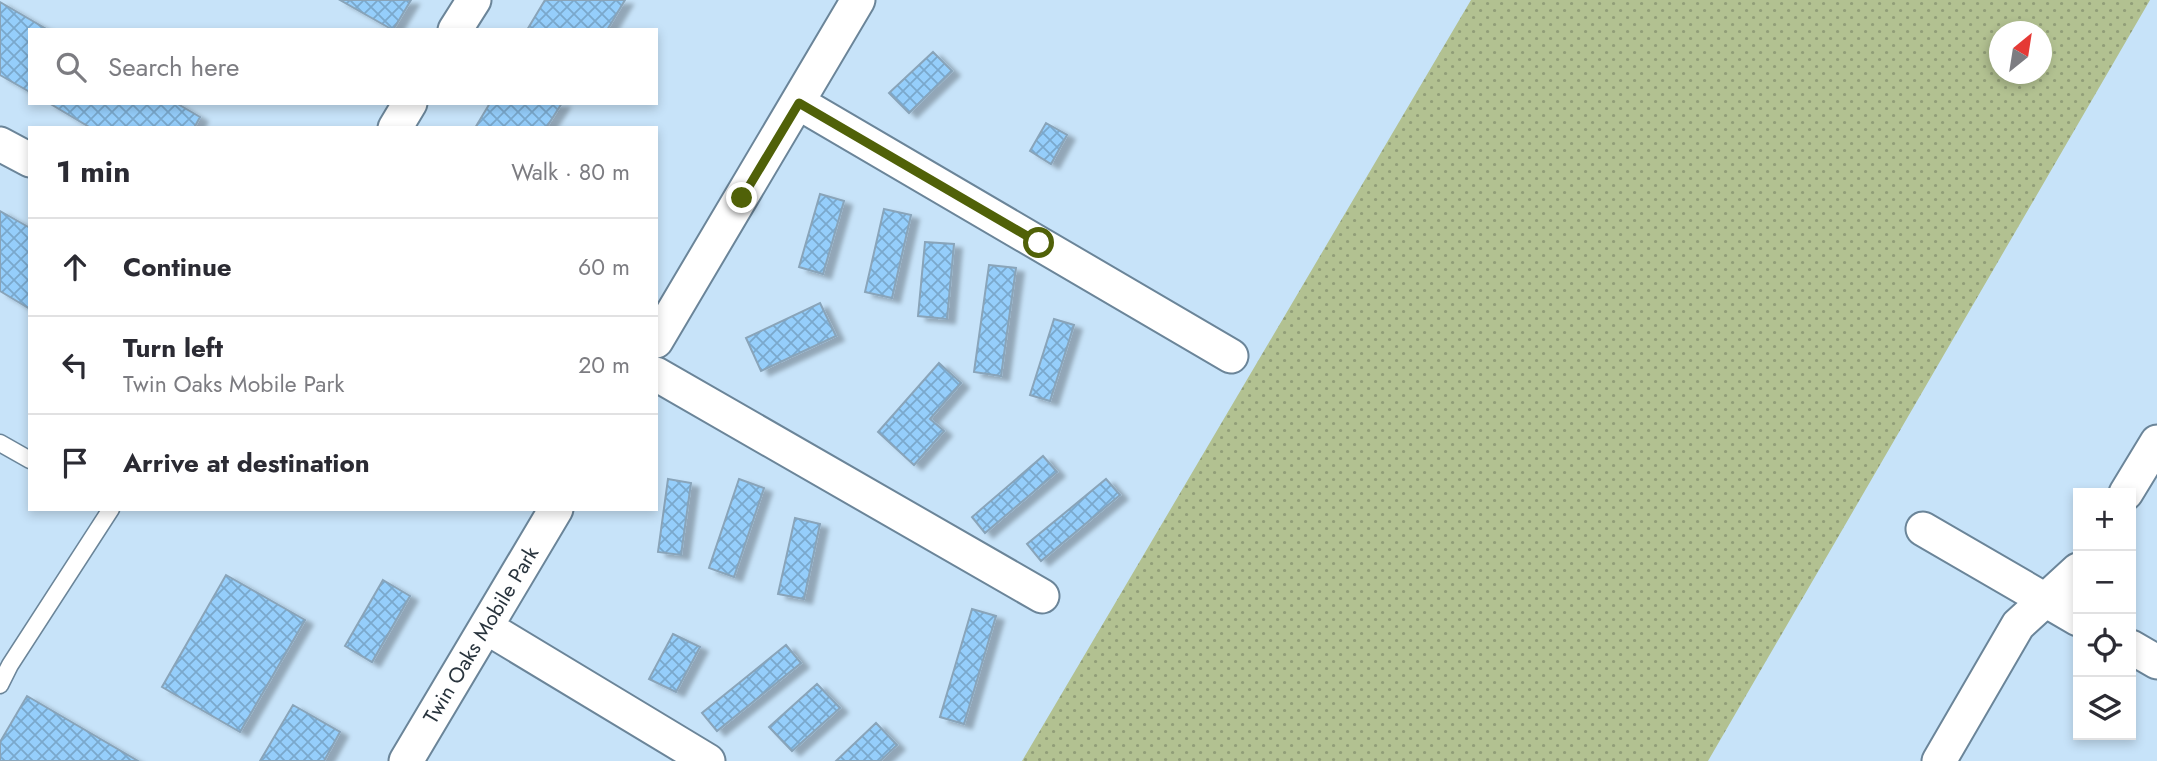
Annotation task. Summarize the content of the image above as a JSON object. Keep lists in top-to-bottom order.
{
  "streets": {
    "street": ["Twin Oaks Mobile Park"]
  },
  "north": "top right",
  "page": {
    "search": "Search here",
    "heading": ["1 min", "Walk · 80 m"],
    "list": [
      ["Continue", "60 m"],
      ["Turn left", "Twin Oaks Mobile Park", "20 m"],
      "Arrive at destination"
    ],
    "map_buttons": ["+", "−"]
  }
}
